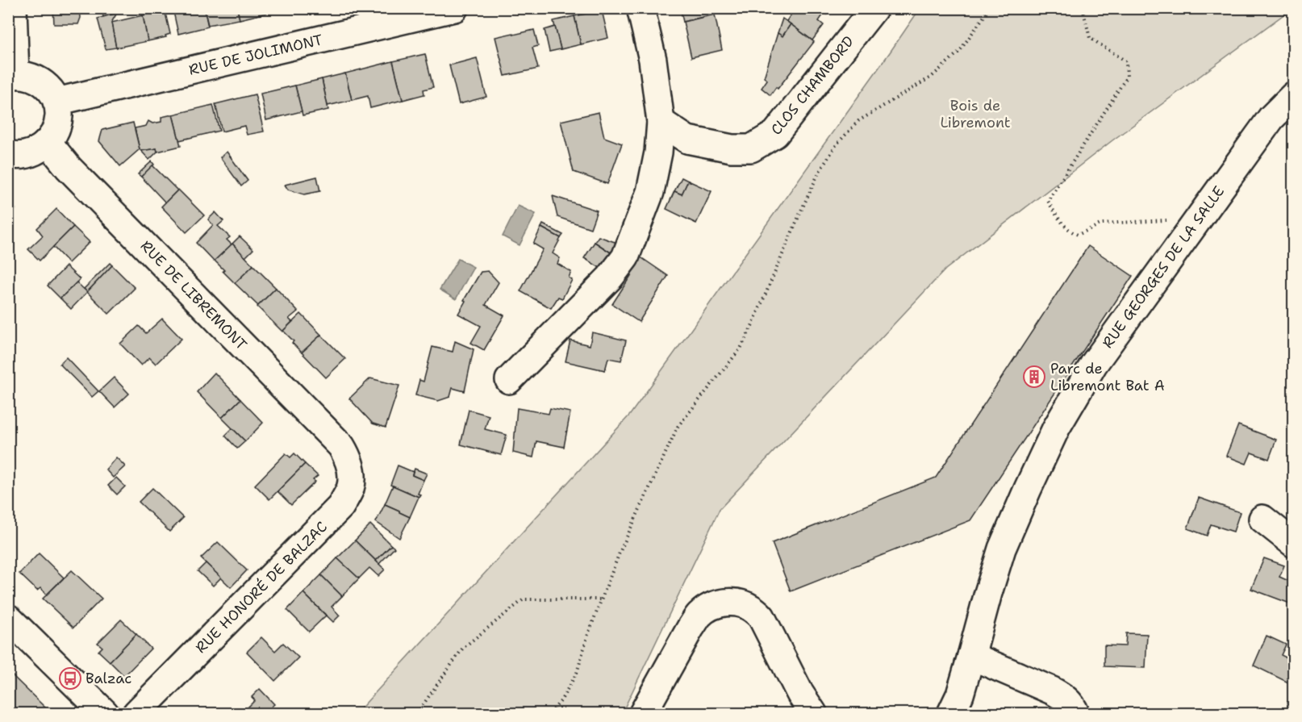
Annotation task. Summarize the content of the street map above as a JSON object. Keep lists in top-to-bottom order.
{
  "streets": {
    "street": [
      "RUE DE JOLIMONT",
      "CLOS CHAMBORD",
      "RUE GEORGES DE LA SALLE",
      "RUE DE LIBREMONT",
      "RUE HONORÉ DE BALZAC"
    ]
  },
  "crossings": [
    ["RUE DE LIBREMONT", "RUE HONORÉ DE BALZAC"]
  ],
  "parks": ["Bois de Libremont"],
  "places": {
    "building": ["Parc de Libremont Bat A"],
    "bus stop": ["Balzac"]
  }
}
